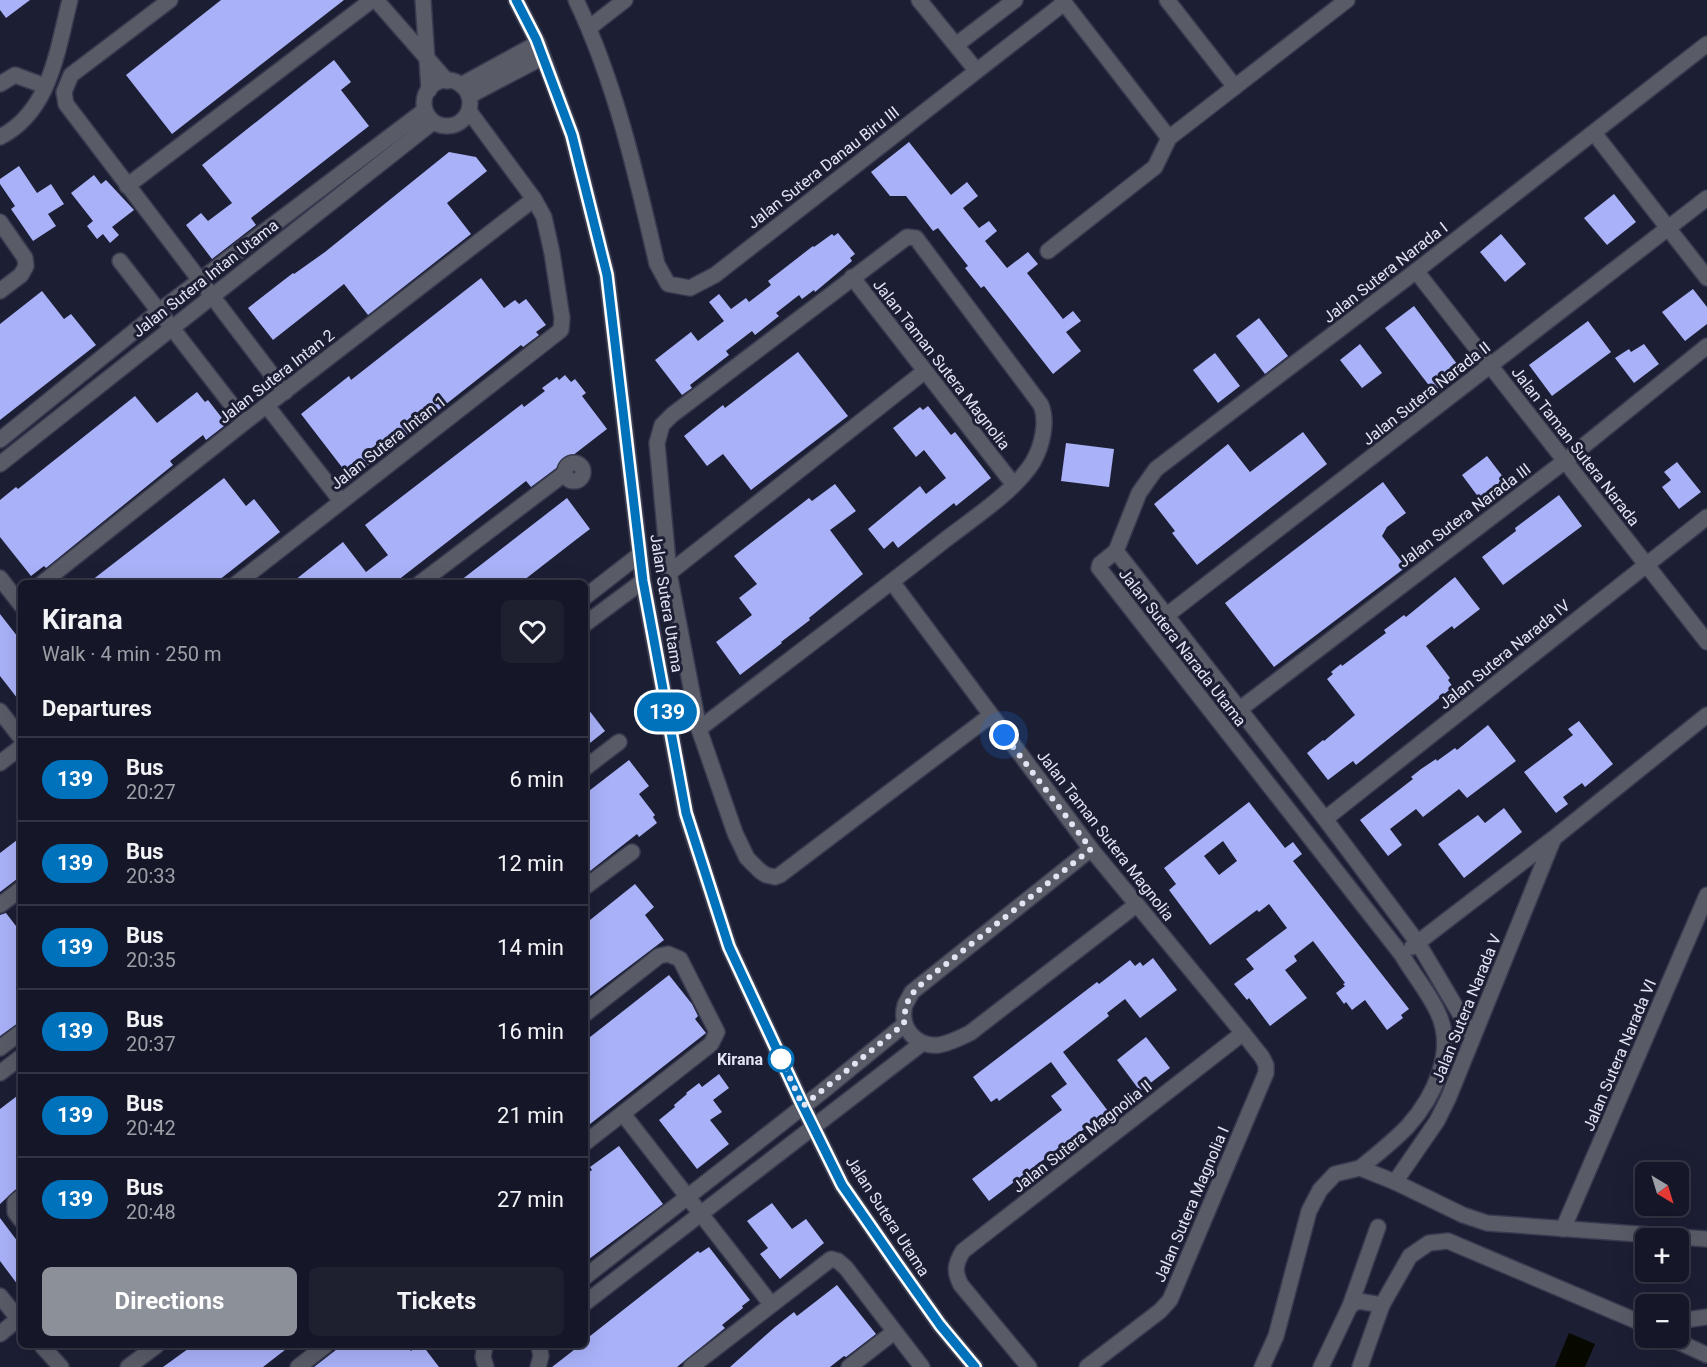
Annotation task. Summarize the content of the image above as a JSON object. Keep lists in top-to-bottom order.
{
  "streets": {
    "street": [
      "Jalan Sutera Danau Biru III",
      "Jalan Sutera Narada I",
      "Jalan Sutera Intan Utama",
      "Jalan Taman Sutera Magnolia",
      "Jalan Sutera Intan 2",
      "Jalan Sutera Narada II",
      "Jalan Sutera Intan 1",
      "Jalan Taman Sutera Narada",
      "Jalan Sutera Narada III",
      "Jalan Sutera Utama",
      "Jalan Sutera Narada Utama",
      "Jalan Sutera Narada IV",
      "Jalan Sutera Narada V",
      "Jalan Sutera Narada VI",
      "Jalan Sutera Magnolia II",
      "Jalan Sutera Magnolia I"
    ]
  },
  "crossings": [
    ["Jalan Sutera Narada I", "Jalan Taman Sutera Narada"],
    ["Jalan Sutera Narada I", "Jalan Sutera Narada Utama"],
    ["Jalan Taman Sutera Magnolia", "Jalan Sutera Magnolia II"],
    ["Jalan Taman Sutera Magnolia", "Jalan Sutera Magnolia I"],
    ["Jalan Sutera Intan 2", "Jalan Sutera Intan 1"],
    ["Jalan Sutera Narada II", "Jalan Taman Sutera Narada"],
    ["Jalan Sutera Narada II", "Jalan Sutera Narada Utama"],
    ["Jalan Taman Sutera Narada", "Jalan Sutera Narada III"],
    ["Jalan Taman Sutera Narada", "Jalan Sutera Narada IV"],
    ["Jalan Sutera Narada III", "Jalan Sutera Narada Utama"],
    ["Jalan Sutera Narada Utama", "Jalan Sutera Narada IV"],
    ["Jalan Sutera Narada Utama", "Jalan Sutera Narada V"]
  ],
  "places": ["Kirana"],
  "lines": ["bus line 139"],
  "north": "bottom right",
  "page": {
    "on_map": "139",
    "heading": [
      ["Kirana", "Walk · 4 min · 250 m"],
      "Departures"
    ],
    "list": [
      {
        "mark": "139",
        "name": "Bus",
        "note": "20:27",
        "value": "6 min"
      },
      {
        "mark": "139",
        "name": "Bus",
        "note": "20:33",
        "value": "12 min"
      },
      {
        "mark": "139",
        "name": "Bus",
        "note": "20:35",
        "value": "14 min"
      },
      {
        "mark": "139",
        "name": "Bus",
        "note": "20:37",
        "value": "16 min"
      },
      {
        "mark": "139",
        "name": "Bus",
        "note": "20:42",
        "value": "21 min"
      },
      {
        "mark": "139",
        "name": "Bus",
        "note": "20:48",
        "value": "27 min"
      }
    ],
    "map_buttons": ["+", "−"],
    "buttons": ["Directions", "Tickets"]
  }
}
